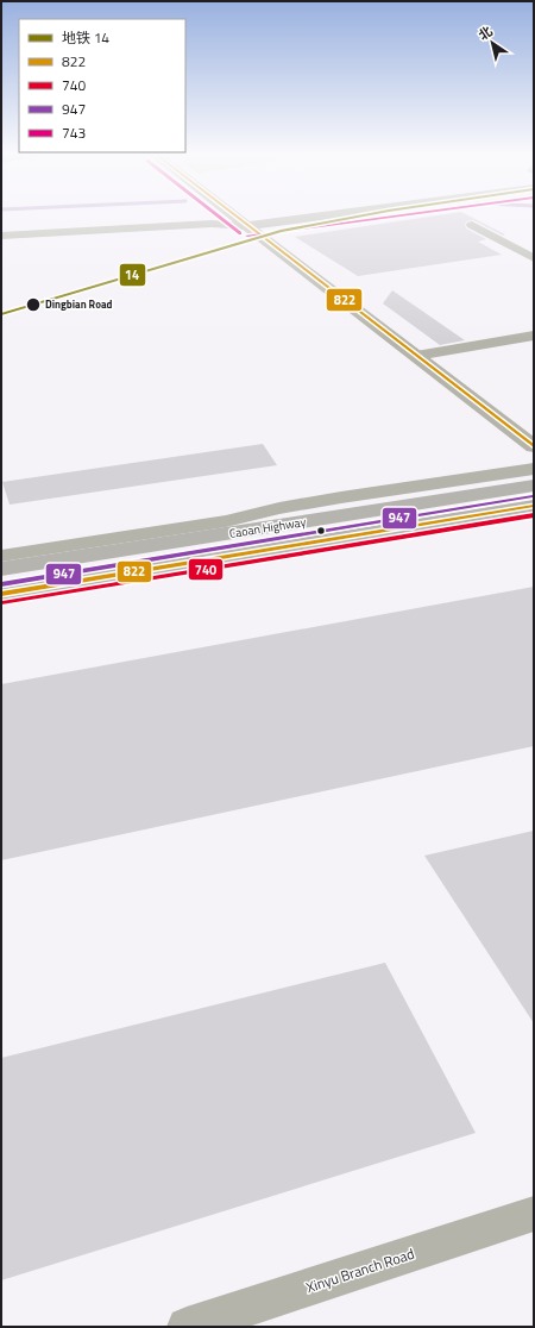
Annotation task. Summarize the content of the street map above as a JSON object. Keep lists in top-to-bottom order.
{
  "streets": {
    "highway": ["Caoan Highway"],
    "street": ["Xinyu Branch Road"]
  },
  "places": ["Dingbian Road"],
  "lines": [
    "metro line 14",
    "transit line 822",
    "transit line 743",
    "transit line 947",
    "transit line 740"
  ],
  "legend": [
    "地铁 14",
    "822",
    "740",
    "947",
    "743"
  ],
  "north": "top left"
}
